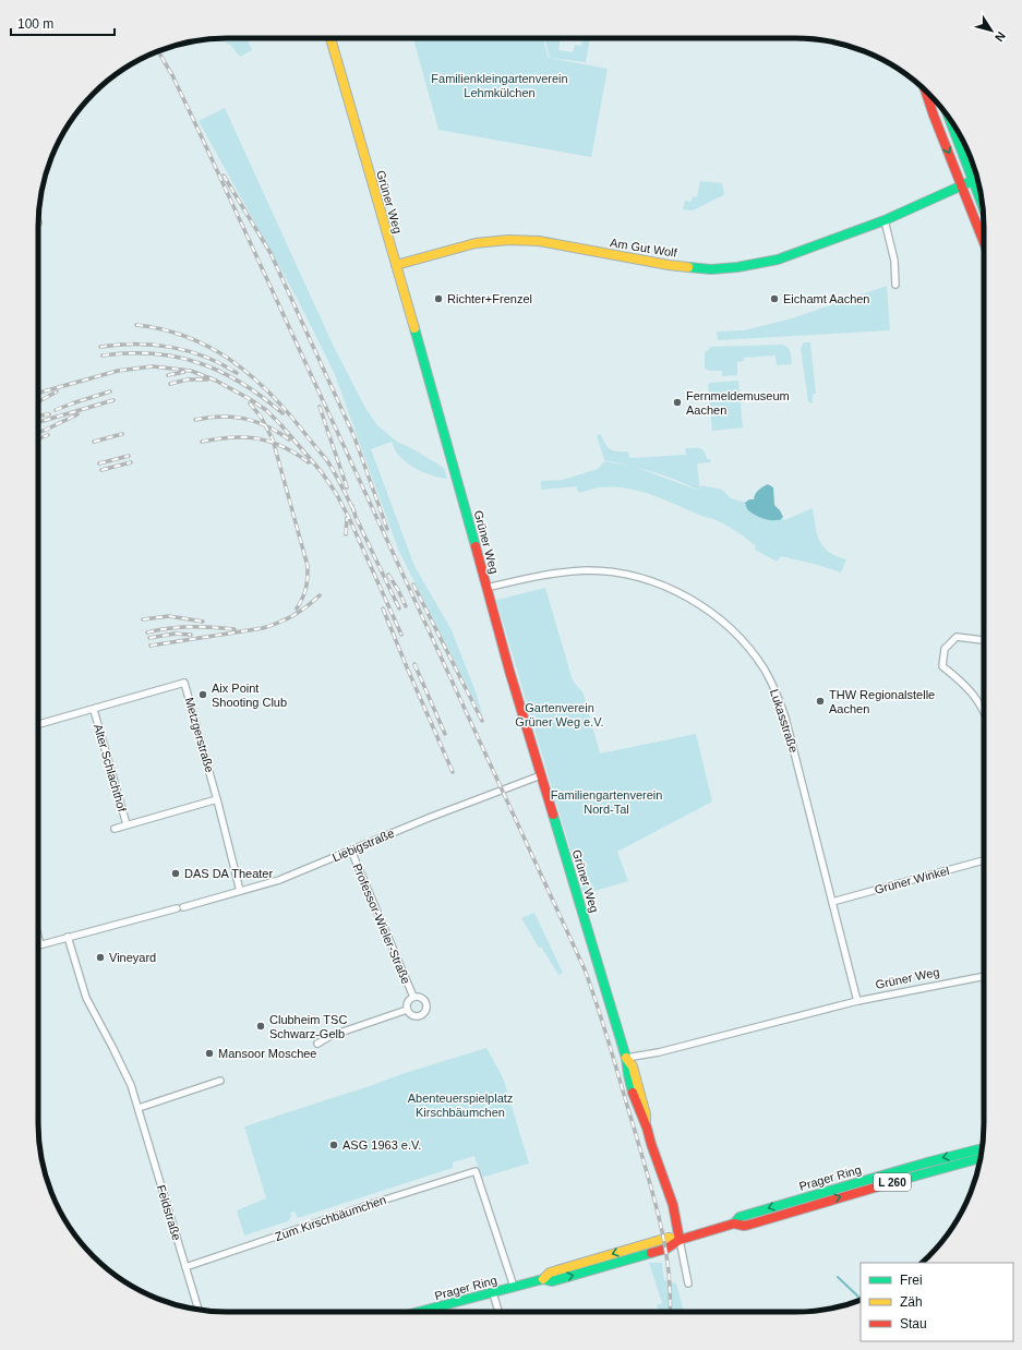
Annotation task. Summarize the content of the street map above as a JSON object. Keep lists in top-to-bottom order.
{
  "streets": {
    "street": [
      "Grüner Weg",
      "Am Gut Wolf",
      "Lukasstraße",
      "Metzgerstraße",
      "Alter Schlachthof",
      "Liebigstraße",
      "Grüner Winkel",
      "Professor-Wieler-Straße",
      "Prager Ring",
      "L 260",
      "Feldstraße",
      "Zum Kirschbäumchen"
    ]
  },
  "crossings": [
    ["Grüner Weg", "Am Gut Wolf"],
    ["Grüner Weg", "Lukasstraße"],
    ["Grüner Weg", "Liebigstraße"],
    ["Grüner Weg", "Prager Ring"],
    ["Lukasstraße", "Grüner Winkel"],
    ["Metzgerstraße", "Alter Schlachthof"],
    ["Metzgerstraße", "Liebigstraße"],
    ["Liebigstraße", "Professor-Wieler-Straße"],
    ["Liebigstraße", "Feldstraße"],
    ["Prager Ring", "Zum Kirschbäumchen"],
    ["Feldstraße", "Zum Kirschbäumchen"]
  ],
  "parks": [
    "Familienkleingartenverein Lehmkülchen",
    "Gartenverein Grüner Weg e.V.",
    "Familiengartenverein Nord-Tal",
    "Abenteuerspielplatz Kirschbäumchen"
  ],
  "places": [
    "Richter+Frenzel",
    "Eichamt Aachen",
    "Fernmeldemuseum Aachen",
    "Aix Point Shooting Club",
    "THW Regionalstelle Aachen",
    "DAS DA Theater",
    "Vineyard",
    "Clubheim TSC Schwarz-Gelb",
    "Mansoor Moschee",
    "ASG 1963 e.V."
  ],
  "legend": ["Frei", "Zäh", "Stau"],
  "scale_bar": "100 m",
  "north": "bottom right"
}
